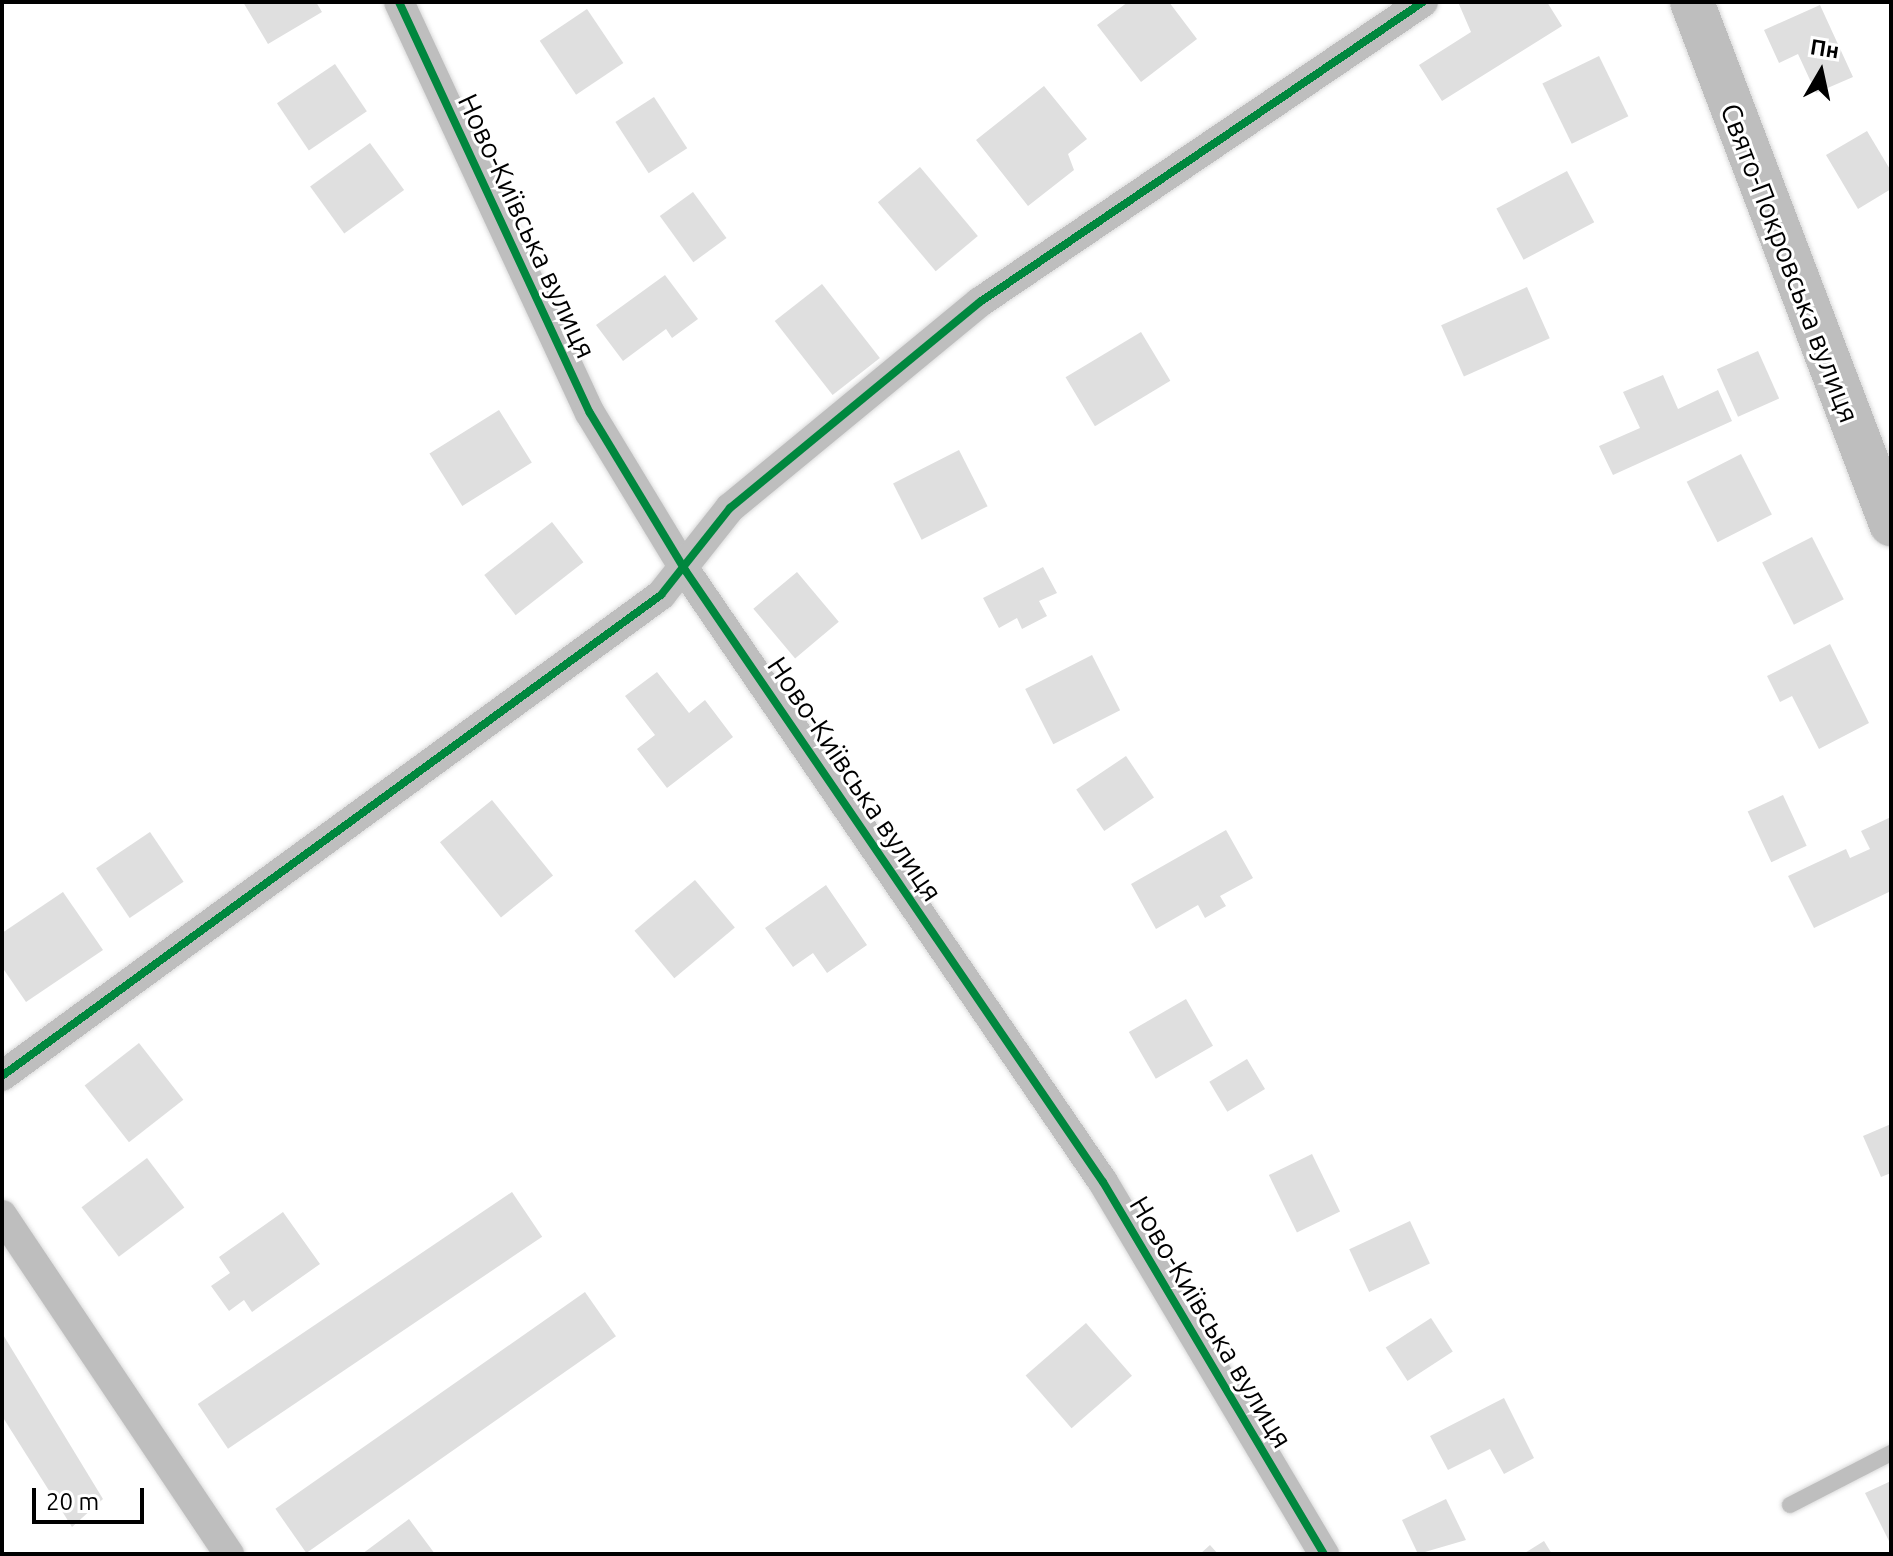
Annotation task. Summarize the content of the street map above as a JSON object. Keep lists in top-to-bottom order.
{
  "streets": {
    "main road": ["Свято-Покровська вулиця"],
    "street": ["Ново-Київська вулиця"]
  },
  "scale_bar": "20 m",
  "north": "top"
}
